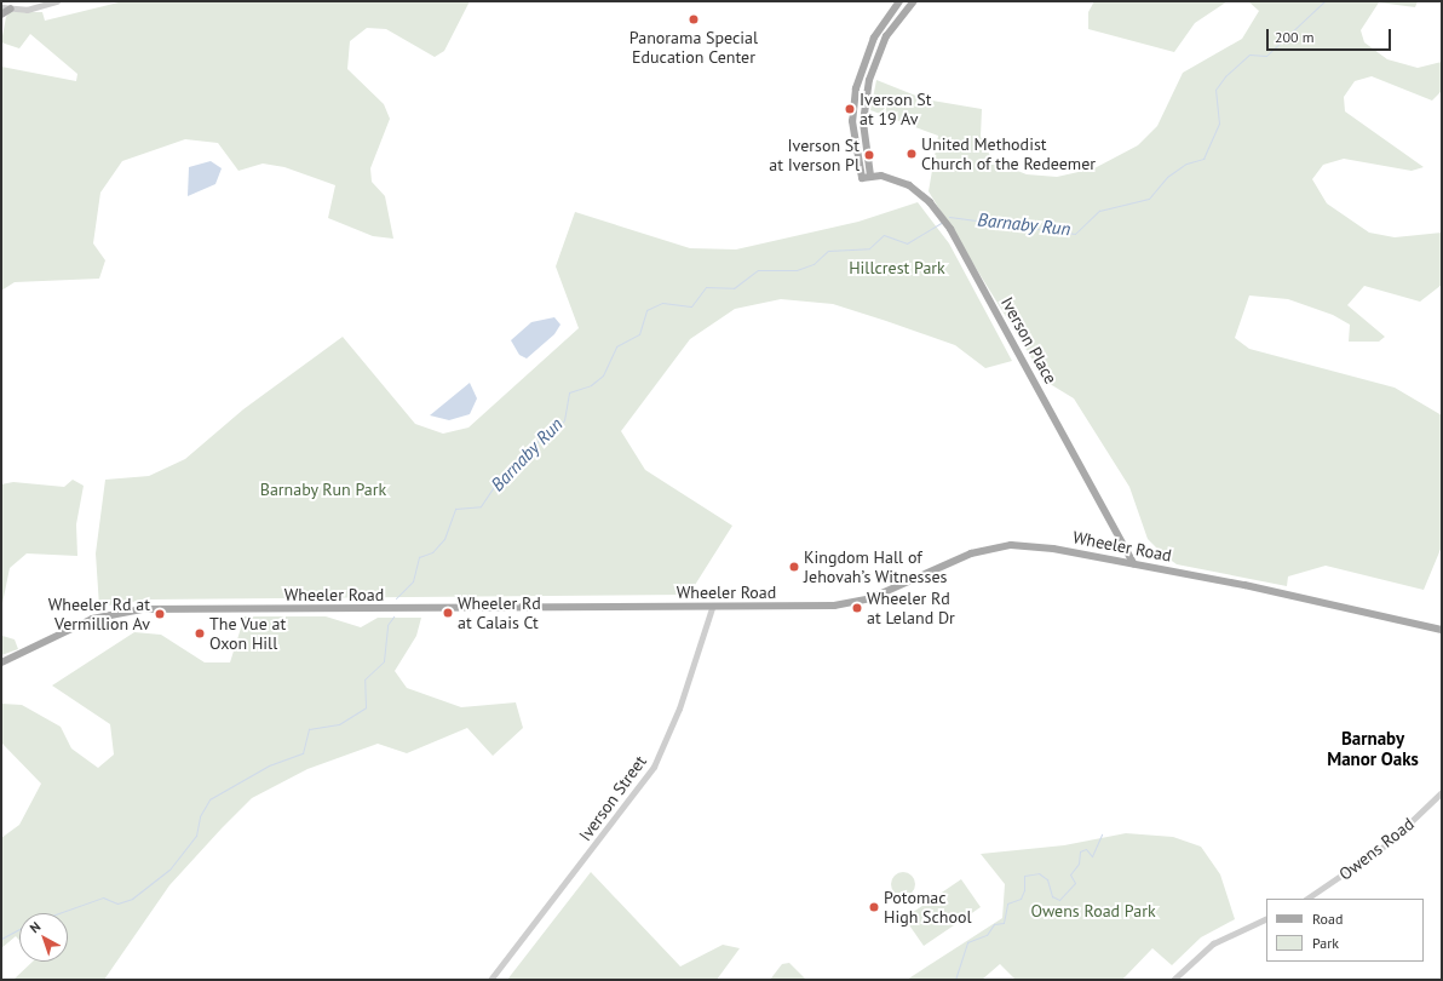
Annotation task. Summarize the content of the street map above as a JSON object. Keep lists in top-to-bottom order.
{
  "streets": {
    "main road": ["Iverson Place", "Wheeler Road"],
    "street": ["Iverson Street", "Owens Road"]
  },
  "crossings": [
    ["Iverson Place", "Wheeler Road"],
    ["Wheeler Road", "Iverson Street"]
  ],
  "districts": ["Barnaby Manor Oaks"],
  "water": ["Barnaby Run"],
  "parks": ["Hillcrest Park", "Barnaby Run Park", "Owens Road Park"],
  "places": [
    "Panorama Special Education Center",
    "Iverson St at 19 Av",
    "United Methodist Church of the Redeemer",
    "Iverson St at Iverson Pl",
    "Kingdom Hall of Jehovah’s Witnesses",
    "Wheeler Rd at Leland Dr",
    "Wheeler Rd at Calais Ct",
    "Wheeler Rd at Vermillion Av",
    "The Vue at Oxon Hill",
    "Potomac High School"
  ],
  "legend": ["Road", "Park"],
  "scale_bar": "200 m",
  "north": "top left"
}
